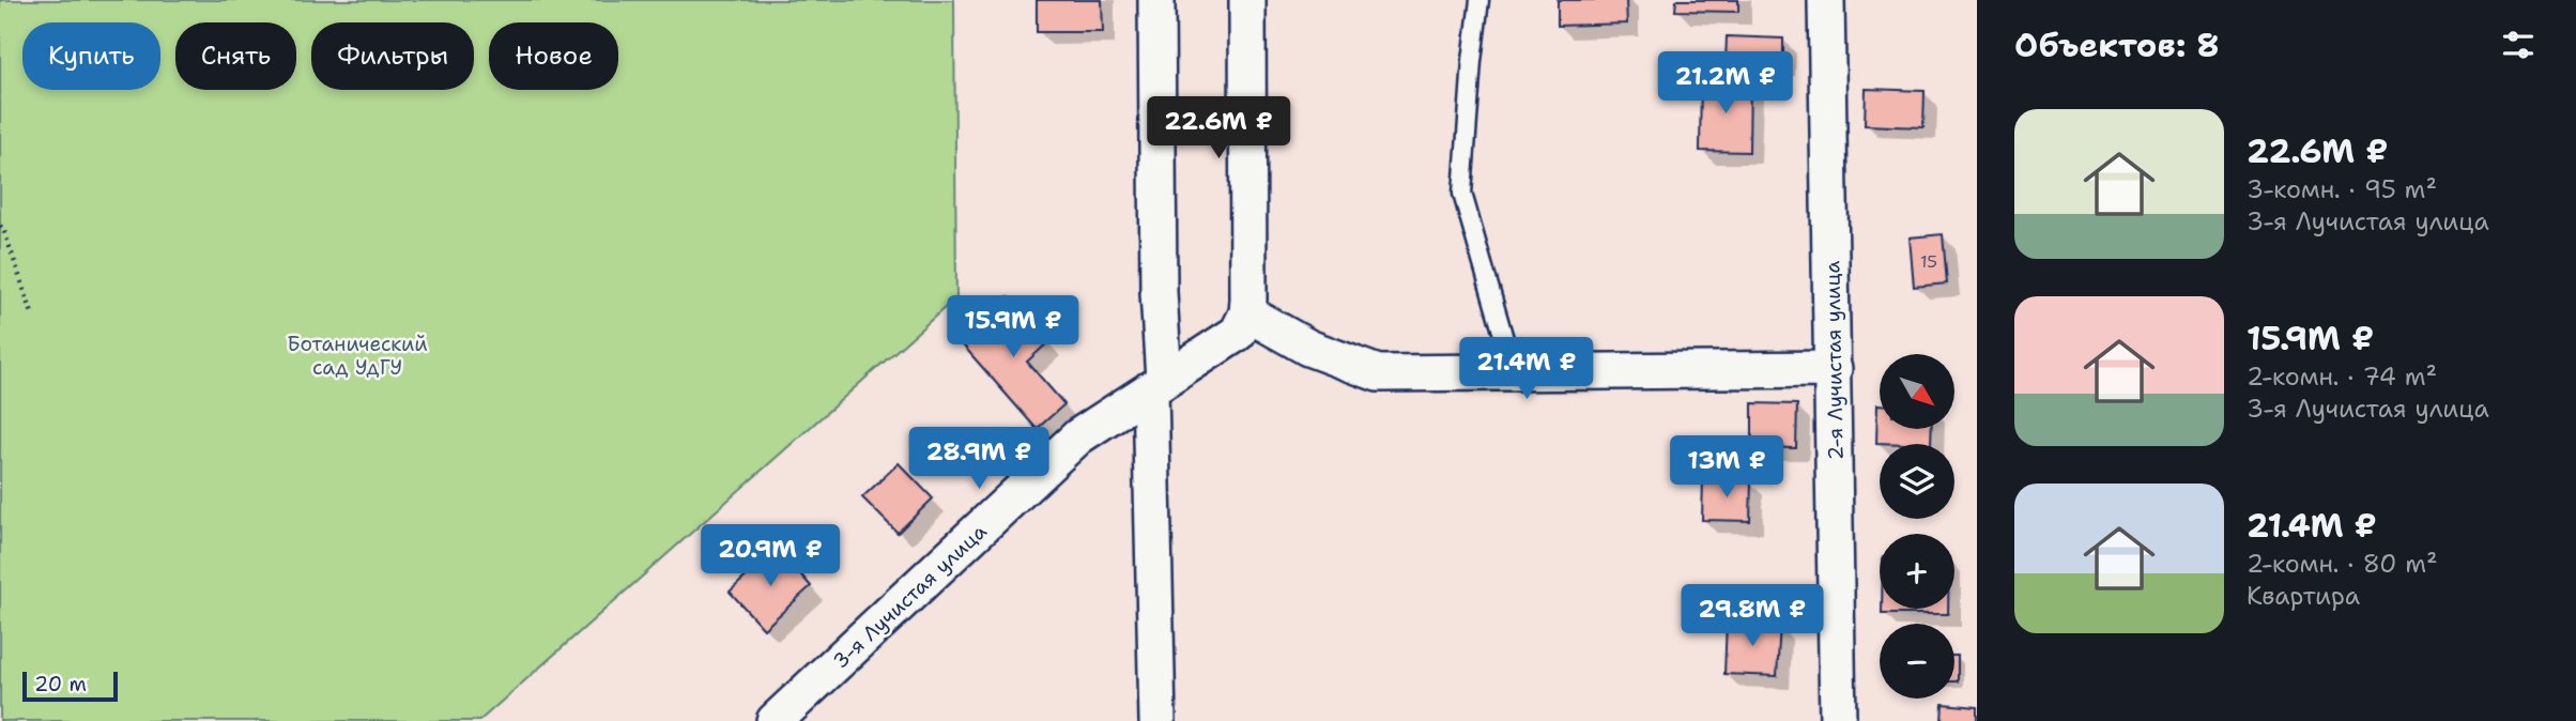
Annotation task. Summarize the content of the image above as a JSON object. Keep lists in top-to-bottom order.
{
  "streets": {
    "street": ["2-я Лучистая улица", "3-я Лучистая улица"]
  },
  "parks": ["Ботанический сад УдГУ"],
  "house_numbers": ["15"],
  "scale_bar": "20 m",
  "north": "bottom right",
  "page": {
    "heading": "Объектов: 8",
    "chip": [
      "Купить",
      "Снять",
      "Фильтры",
      "Новое"
    ],
    "price": [
      "21.2M ₽",
      "22.6M ₽",
      "15.9M ₽",
      "21.4M ₽",
      "28.9M ₽",
      "13M ₽",
      "20.9M ₽",
      "29.8M ₽"
    ],
    "list": [
      {
        "name": "22.6M ₽",
        "note": "3-комн. · 95 m² · 3-я Лучистая улица"
      },
      {
        "name": "15.9M ₽",
        "note": "2-комн. · 74 m² · 3-я Лучистая улица"
      },
      {
        "name": "21.4M ₽",
        "note": "2-комн. · 80 m² · Квартира"
      }
    ],
    "map_buttons": ["+", "−"],
    "scale": "20 m"
  }
}
